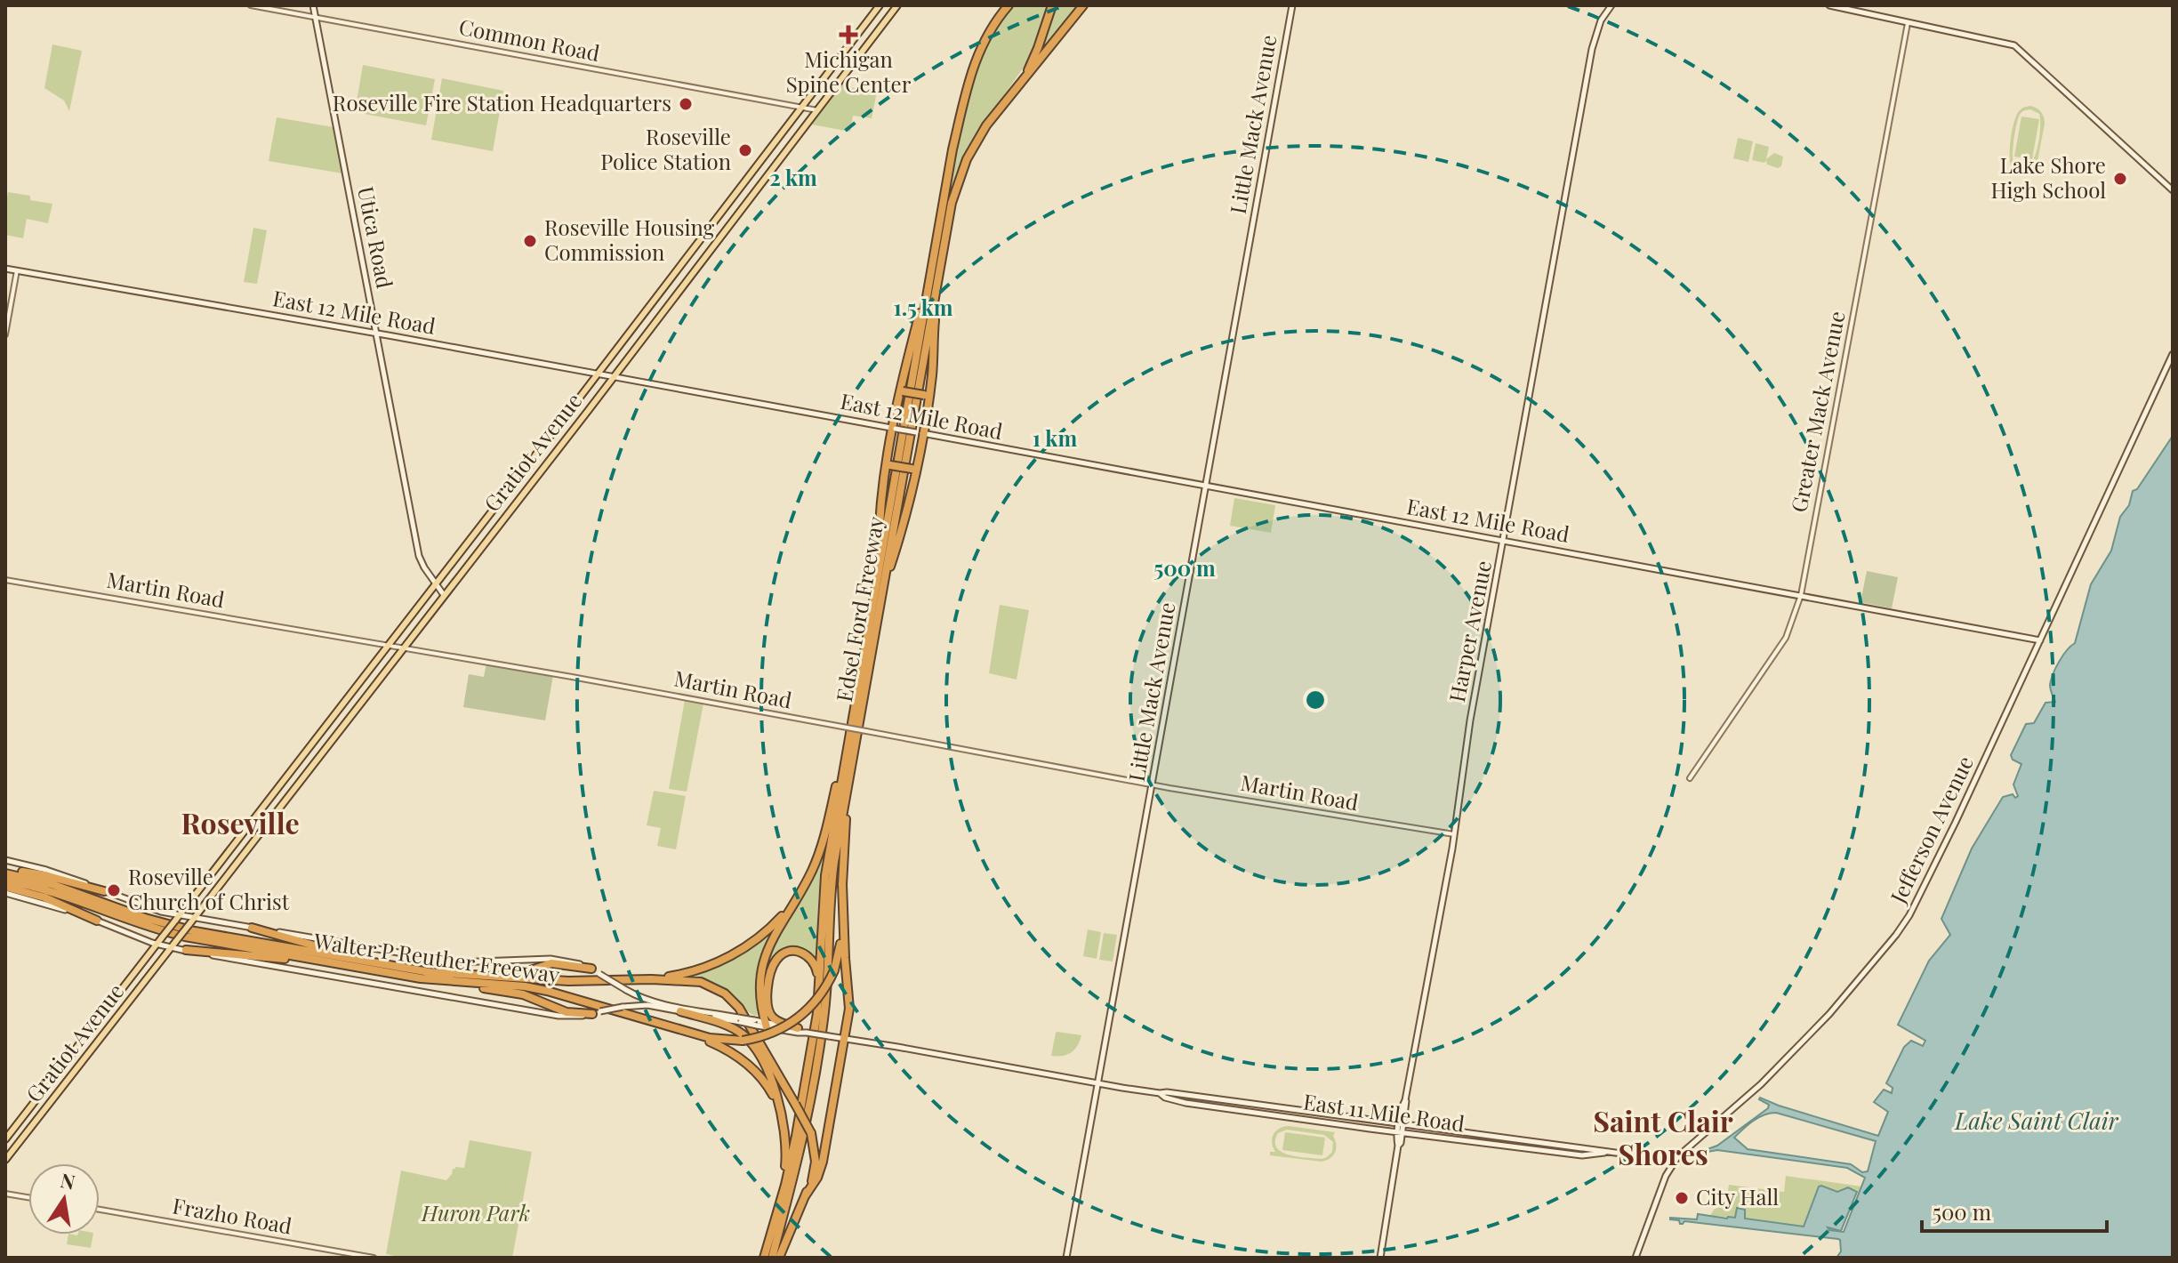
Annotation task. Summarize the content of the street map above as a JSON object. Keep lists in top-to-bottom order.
{
  "streets": {
    "highway": ["Edsel Ford Freeway", "Walter P Reuther Freeway"],
    "main road": [
      "Little Mack Avenue",
      "Utica Road",
      "East 12 Mile Road",
      "Gratiot Avenue",
      "Harper Avenue",
      "Jefferson Avenue",
      "East 11 Mile Road"
    ],
    "street": [
      "Common Road",
      "Greater Mack Avenue",
      "Martin Road",
      "Frazho Road"
    ]
  },
  "crossings": [
    ["Common Road", "Utica Road"],
    ["Common Road", "Gratiot Avenue"],
    ["Little Mack Avenue", "East 12 Mile Road"],
    ["Little Mack Avenue", "Martin Road"],
    ["Little Mack Avenue", "East 11 Mile Road"],
    ["Utica Road", "East 12 Mile Road"],
    ["Utica Road", "Gratiot Avenue"],
    ["East 12 Mile Road", "Greater Mack Avenue"],
    ["East 12 Mile Road", "Gratiot Avenue"],
    ["East 12 Mile Road", "Harper Avenue"],
    ["East 12 Mile Road", "Jefferson Avenue"],
    ["Gratiot Avenue", "Martin Road"],
    ["Gratiot Avenue", "East 11 Mile Road"],
    ["Martin Road", "Harper Avenue"],
    ["Harper Avenue", "East 11 Mile Road"],
    ["Jefferson Avenue", "East 11 Mile Road"]
  ],
  "districts": ["Roseville", "Saint Clair Shores"],
  "water": ["Lake Saint Clair"],
  "parks": ["Huron Park"],
  "places": {
    "health": ["Michigan Spine Center"],
    "other": [
      "Roseville Fire Station Headquarters",
      "Roseville Police Station",
      "Lake Shore High School",
      "Roseville Housing Commission",
      "Roseville Church of Christ",
      "City Hall"
    ]
  },
  "scale_bar": "500 m",
  "north": "top",
  "rings": [
    "2 km",
    "1.5 km",
    "1 km",
    "500 m"
  ]
}
